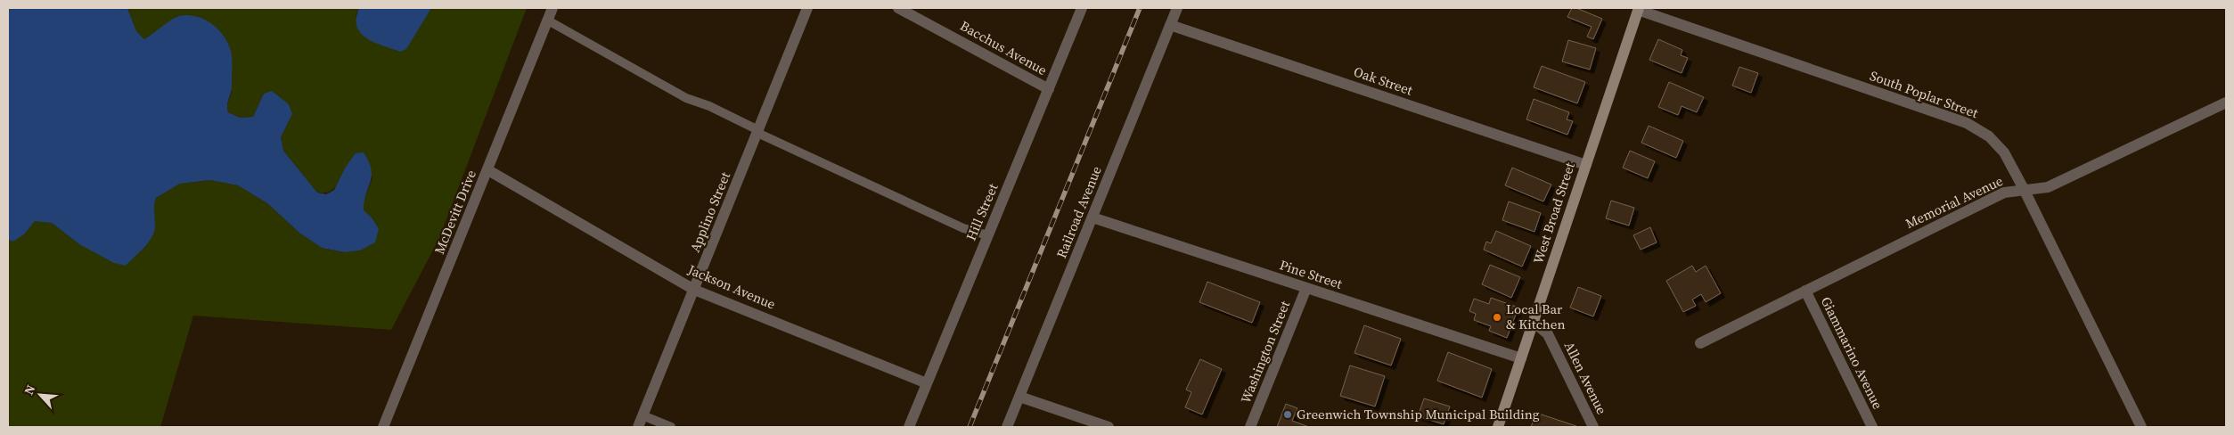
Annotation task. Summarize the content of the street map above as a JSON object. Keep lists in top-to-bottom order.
{
  "streets": {
    "main road": ["West Broad Street"],
    "street": [
      "Bacchus Avenue",
      "Oak Street",
      "South Poplar Street",
      "Memorial Avenue",
      "McDevitt Drive",
      "Applino Street",
      "Hill Street",
      "Railroad Avenue",
      "Pine Street",
      "Jackson Avenue",
      "Washington Street",
      "Giammarino Avenue",
      "Allen Avenue"
    ]
  },
  "crossings": [
    ["Bacchus Avenue", "Hill Street"],
    ["Oak Street", "Railroad Avenue"],
    ["Oak Street", "West Broad Street"],
    ["South Poplar Street", "Memorial Avenue"],
    ["South Poplar Street", "West Broad Street"],
    ["Memorial Avenue", "Giammarino Avenue"],
    ["McDevitt Drive", "Jackson Avenue"],
    ["Applino Street", "Jackson Avenue"],
    ["Hill Street", "Jackson Avenue"],
    ["Railroad Avenue", "Pine Street"],
    ["West Broad Street", "Pine Street"],
    ["West Broad Street", "Allen Avenue"],
    ["Pine Street", "Washington Street"]
  ],
  "places": ["Local Bar & Kitchen", "Greenwich Township Municipal Building"],
  "north": "top left"
}
